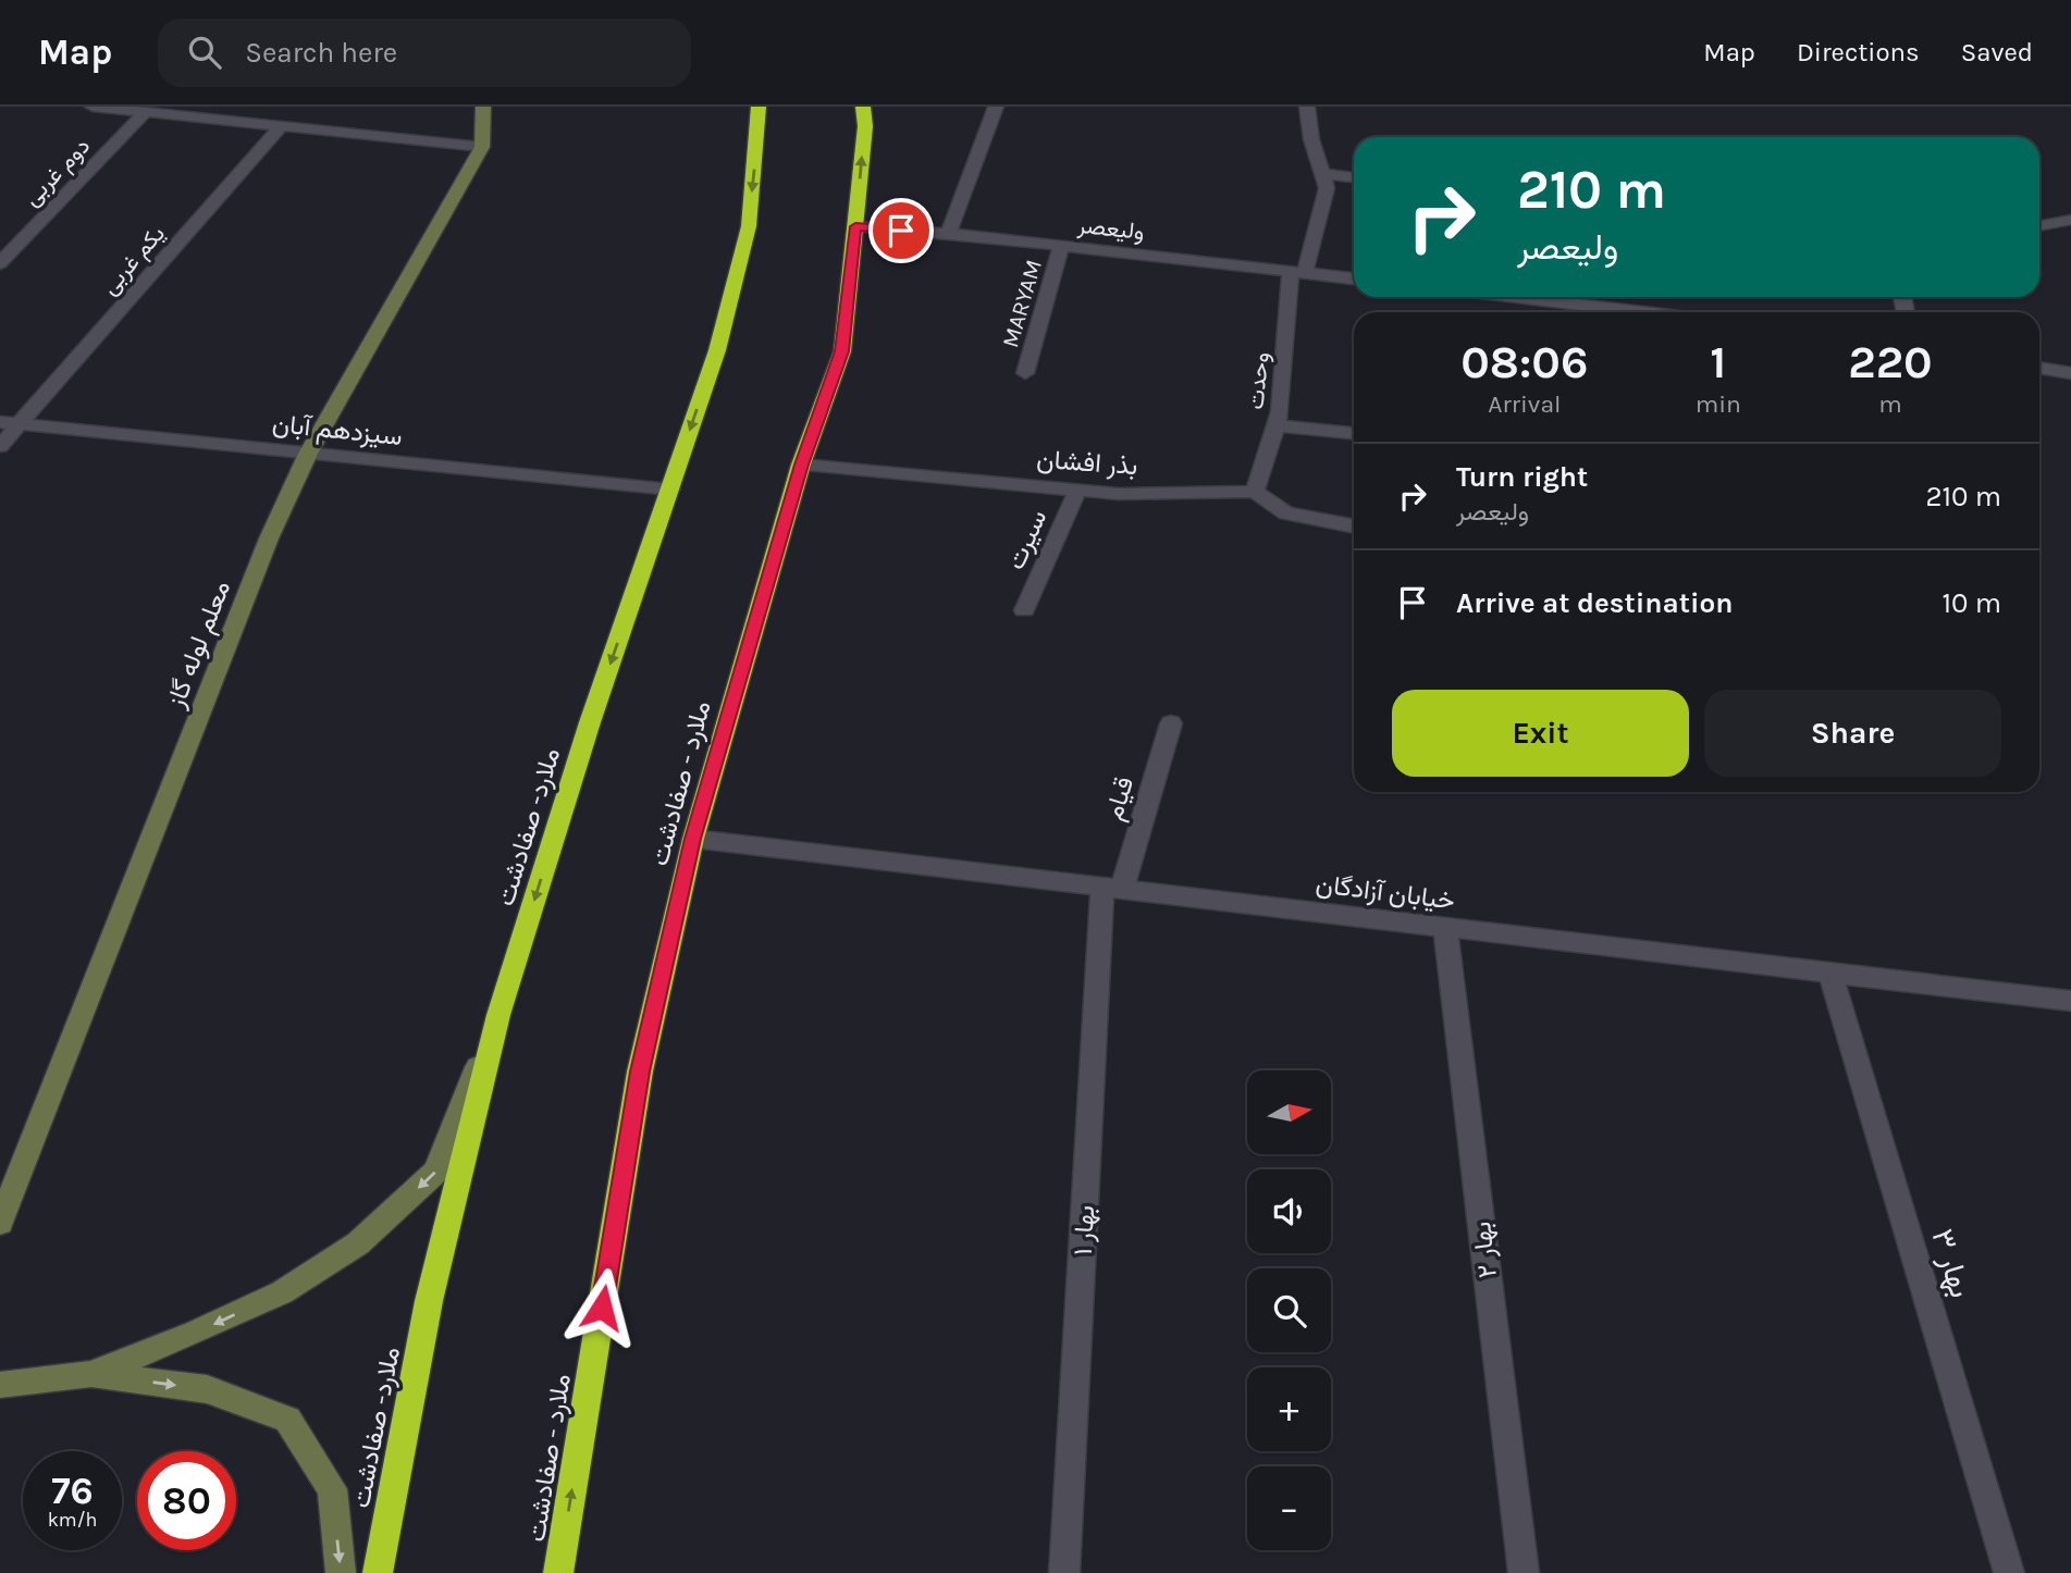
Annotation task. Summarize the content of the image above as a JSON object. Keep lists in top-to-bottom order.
{
  "streets": {
    "highway": ["ملارد - صفادشت", "ملارد- صفادشت"],
    "street": [
      "دوم غربی",
      "ولیعصر",
      "یکم غربی",
      "MARYAM",
      "وحدت",
      "سیزدهم آبان",
      "بذر افشان",
      "سیرت",
      "معلم لوله گاز",
      "قیام",
      "خیابان آزادگان",
      "بهار ۱",
      "بهار ۲",
      "بهار ۳"
    ]
  },
  "crossings": [
    ["ولیعصر", "MARYAM"],
    ["ولیعصر", "وحدت"],
    ["ولیعصر", "ملارد - صفادشت"],
    ["یکم غربی", "سیزدهم آبان"],
    ["وحدت", "بذر افشان"],
    ["سیزدهم آبان", "معلم لوله گاز"],
    ["سیزدهم آبان", "ملارد- صفادشت"],
    ["بذر افشان", "سیرت"],
    ["بذر افشان", "ملارد - صفادشت"],
    ["ملارد - صفادشت", "خیابان آزادگان"],
    ["قیام", "خیابان آزادگان"],
    ["قیام", "بهار ۱"],
    ["خیابان آزادگان", "بهار ۱"],
    ["خیابان آزادگان", "بهار ۲"],
    ["خیابان آزادگان", "بهار ۳"]
  ],
  "one_way": ["ملارد - صفادشت", "ملارد- صفادشت"],
  "north": "right",
  "page": {
    "header": "Map",
    "search": "Search here",
    "nav": ["Map", "Directions", "Saved"],
    "turn": ["210 m", "ولیعصر"],
    "eta": [
      "08:06",
      "Arrival",
      "1",
      "min",
      "220",
      "m"
    ],
    "list": [
      {
        "name": "Turn right",
        "note": "ولیعصر",
        "value": "210 m"
      },
      {
        "name": "Arrive at destination",
        "value": "10 m"
      }
    ],
    "buttons": ["Exit", "Share"],
    "map_buttons": ["+", "−"],
    "speed": "76 km/h",
    "limit": "80"
  }
}
